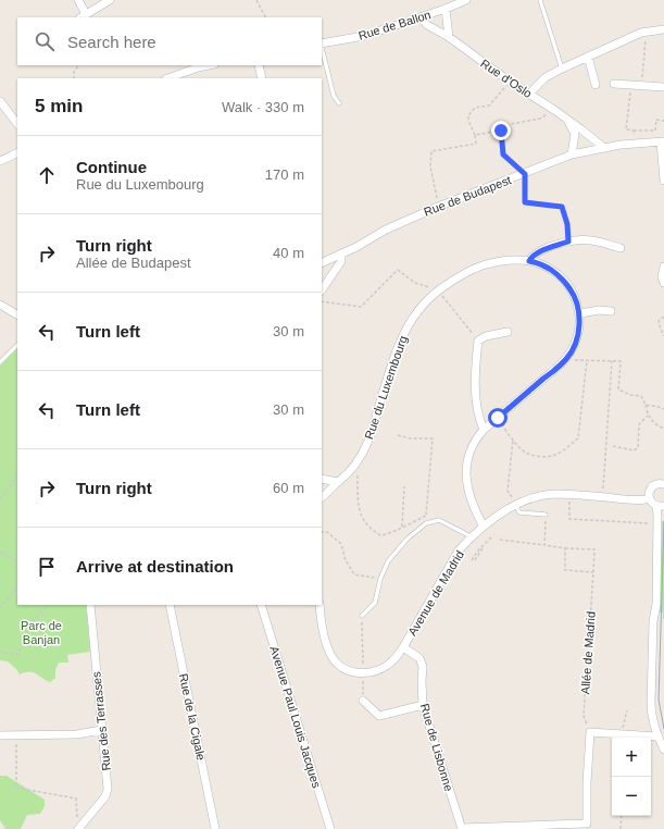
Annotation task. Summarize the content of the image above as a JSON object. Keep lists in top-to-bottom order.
{
  "streets": {
    "street": [
      "Rue de Ballon",
      "Rue d'Oslo",
      "Rue de Budapest",
      "Rue du Luxembourg",
      "Avenue de Madrid",
      "Rue de la Cigale",
      "Avenue Paul Louis Jacques",
      "Rue des Terrasses",
      "Rue de Lisbonne"
    ],
    "path": ["Allée de Madrid"]
  },
  "crossings": [
    ["Rue de Ballon", "Rue d'Oslo"],
    ["Rue d'Oslo", "Rue de Budapest"],
    ["Rue du Luxembourg", "Avenue de Madrid"],
    ["Avenue de Madrid", "Rue de Lisbonne"]
  ],
  "parks": ["Parc de Banjan"],
  "page": {
    "search": "Search here",
    "heading": ["5 min", "Walk · 330 m"],
    "list": [
      ["Continue", "Rue du Luxembourg", "170 m"],
      ["Turn right", "Allée de Budapest", "40 m"],
      ["Turn left", "30 m"],
      ["Turn left", "30 m"],
      ["Turn right", "60 m"],
      "Arrive at destination"
    ],
    "map_buttons": ["+", "−"]
  }
}
